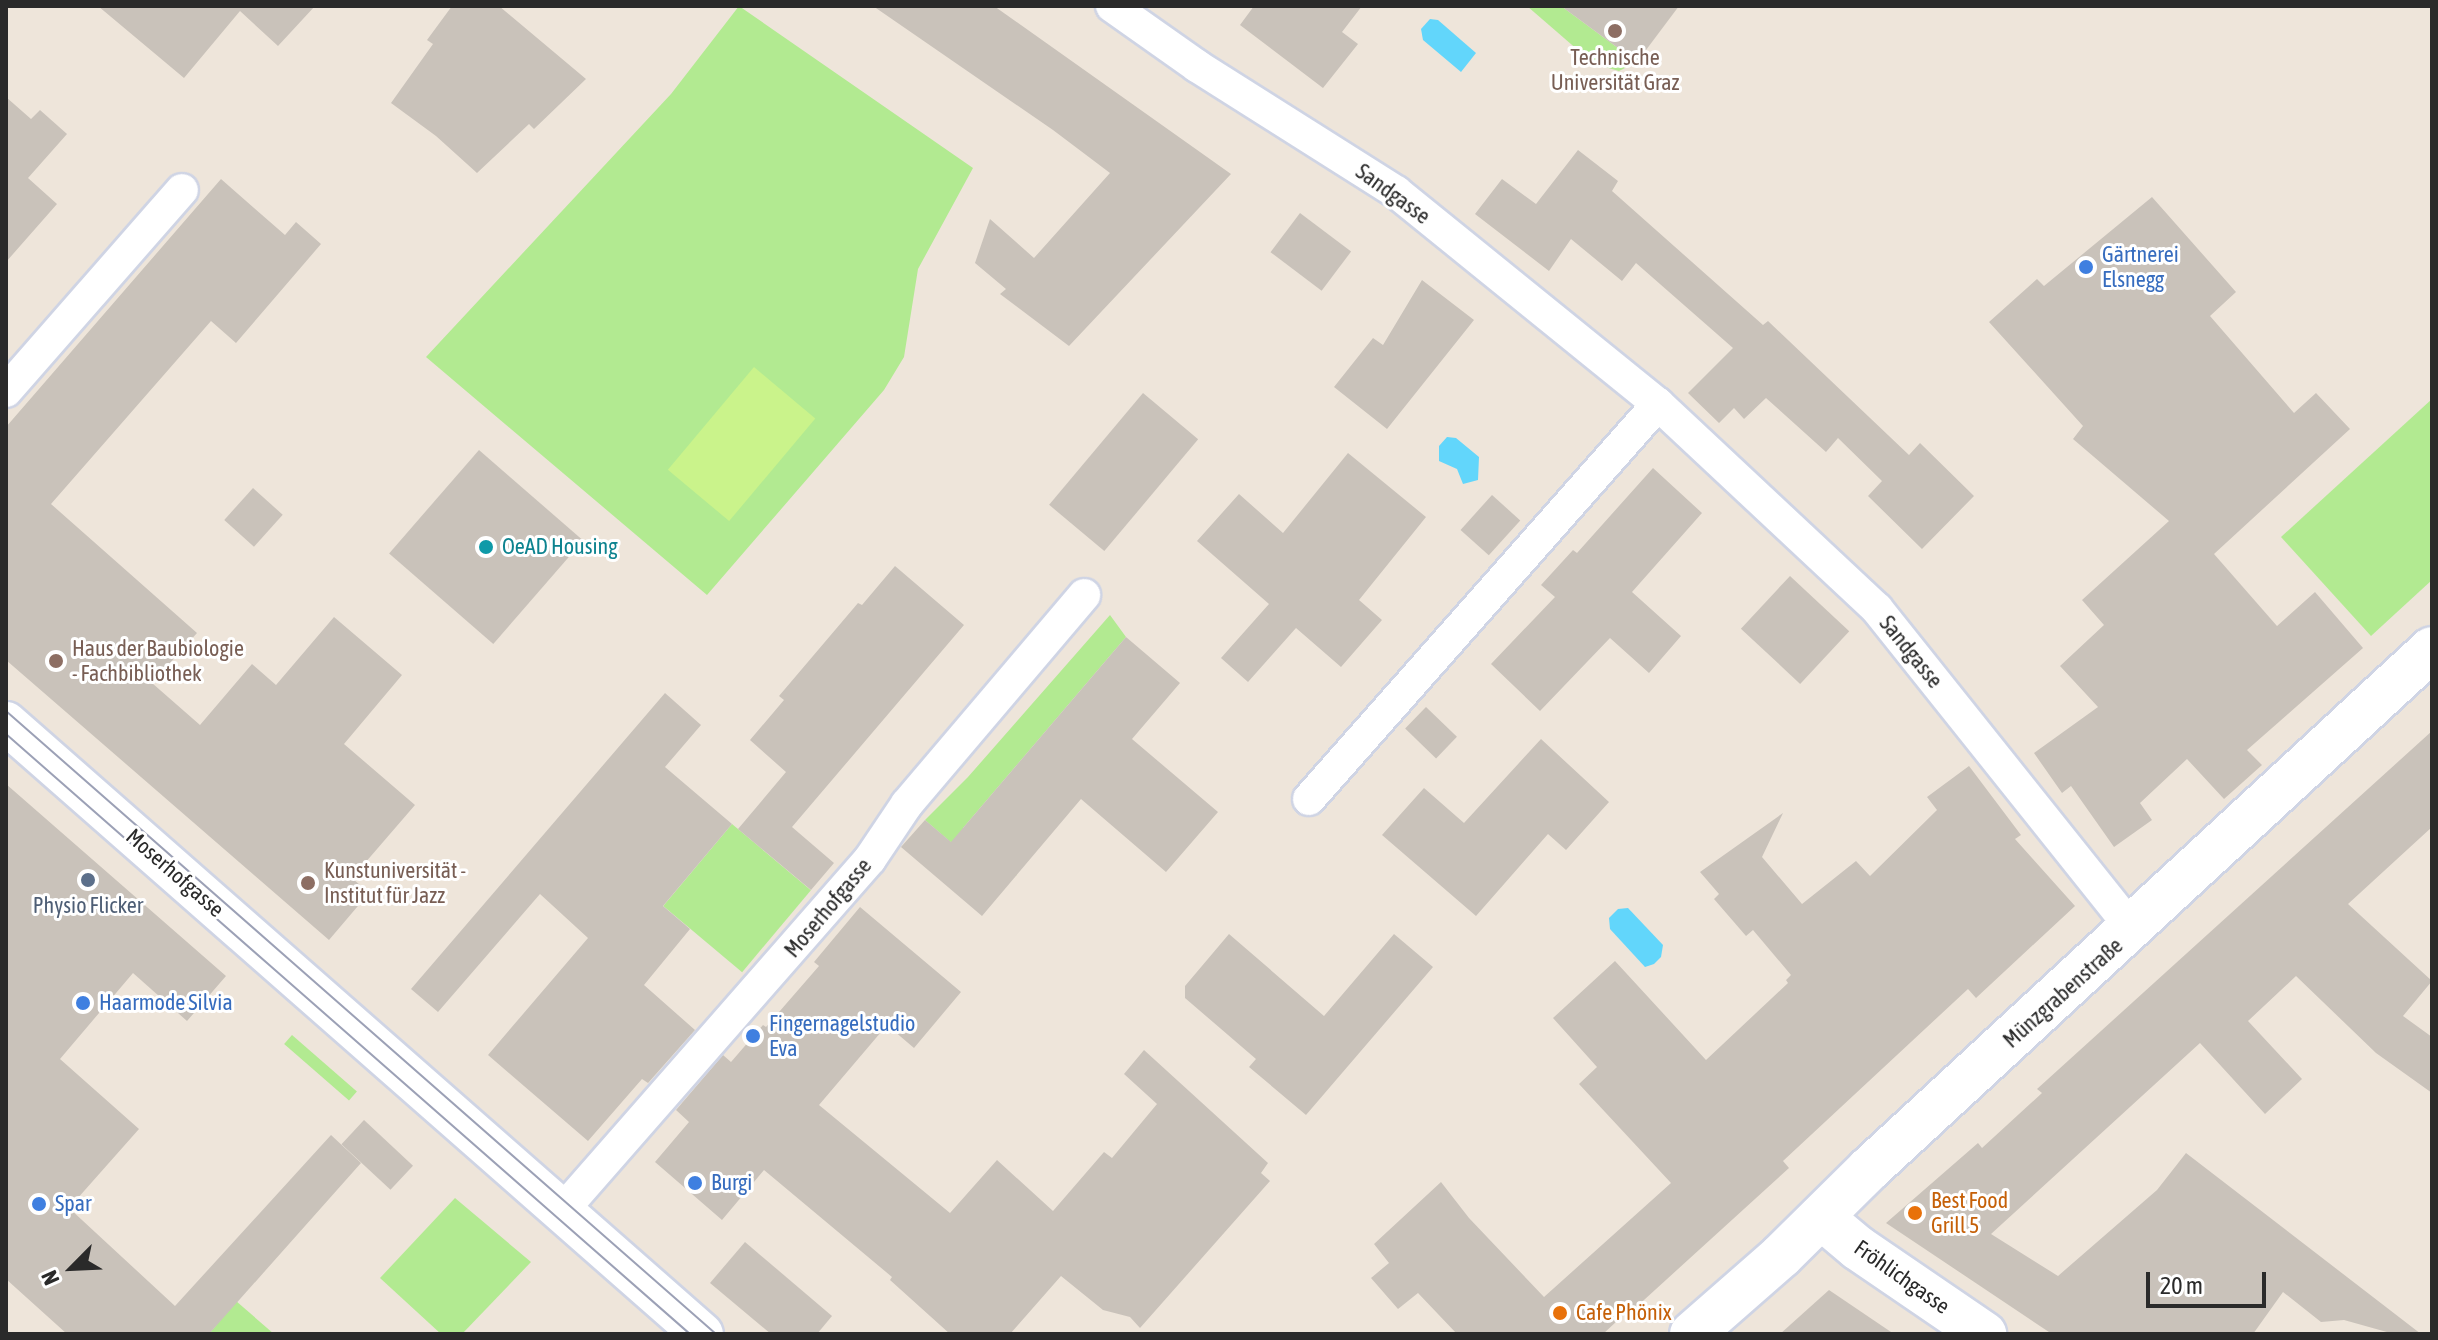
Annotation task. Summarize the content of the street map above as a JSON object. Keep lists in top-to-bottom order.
{
  "streets": {
    "main road": ["Münzgrabenstraße", "Fröhlichgasse"],
    "street": ["Sandgasse", "Moserhofgasse"]
  },
  "crossings": [
    ["Sandgasse", "Münzgrabenstraße"],
    ["Münzgrabenstraße", "Fröhlichgasse"]
  ],
  "places": [
    "Technische Universität Graz",
    "Gärtnerei Elsnegg",
    "OeAD Housing",
    "Haus der Baubiologie - Fachbibliothek",
    "Physio Flicker",
    "Kunstuniversität - Institut für Jazz",
    "Haarmode Silvia",
    "Fingernagelstudio Eva",
    "Burgi",
    "Spar",
    "Best Food Grill 5",
    "Cafe Phönix"
  ],
  "scale_bar": "20 m",
  "north": "bottom left"
}
